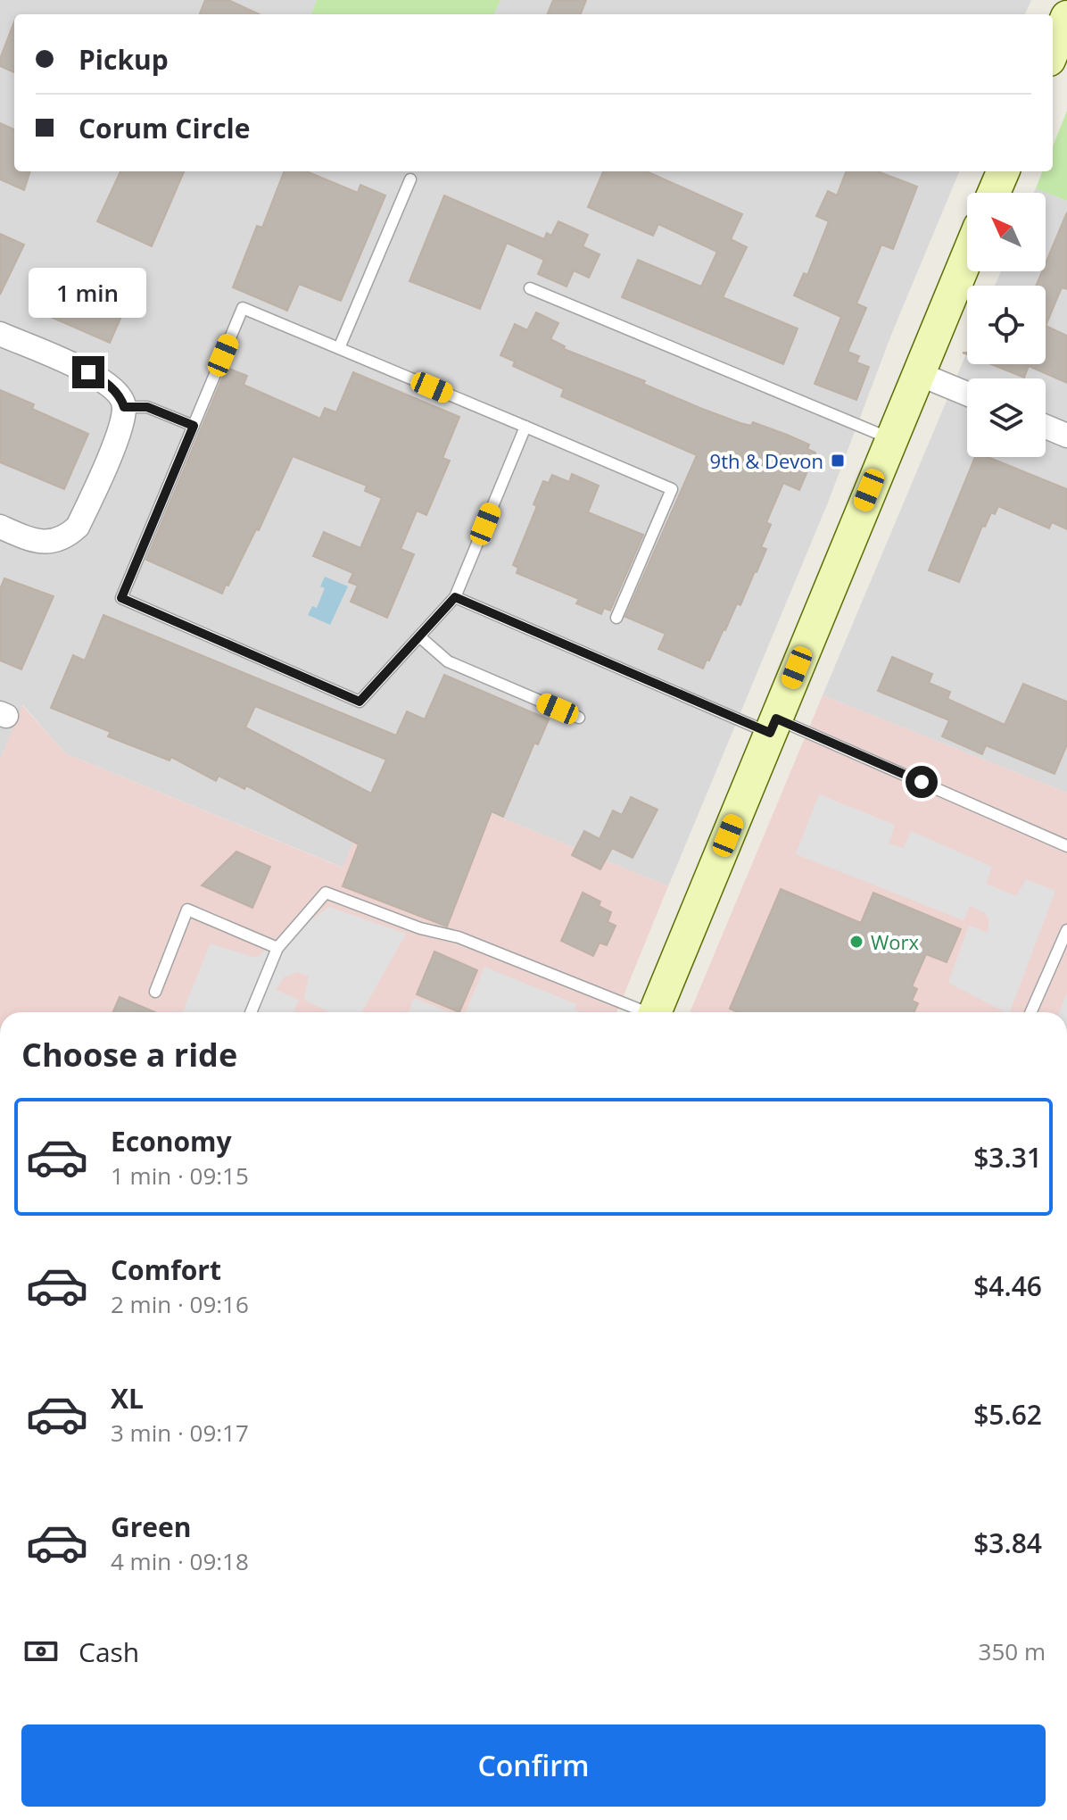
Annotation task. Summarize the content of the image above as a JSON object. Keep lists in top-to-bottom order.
{
  "places": {
    "transit": ["9th & Devon"],
    "other": ["Worx"]
  },
  "north": "top left",
  "page": {
    "banner": ["Pickup", "Corum Circle"],
    "bubble": "1 min",
    "heading": "Choose a ride",
    "list": [
      {
        "name": "Economy",
        "note": "1 min · 09:15",
        "value": "$3.31"
      },
      {
        "name": "Comfort",
        "note": "2 min · 09:16",
        "value": "$4.46"
      },
      {
        "name": "XL",
        "note": "3 min · 09:17",
        "value": "$5.62"
      },
      {
        "name": "Green",
        "note": "4 min · 09:18",
        "value": "$3.84"
      }
    ],
    "pay": ["Cash", "350 m"],
    "buttons": "Confirm"
  }
}
